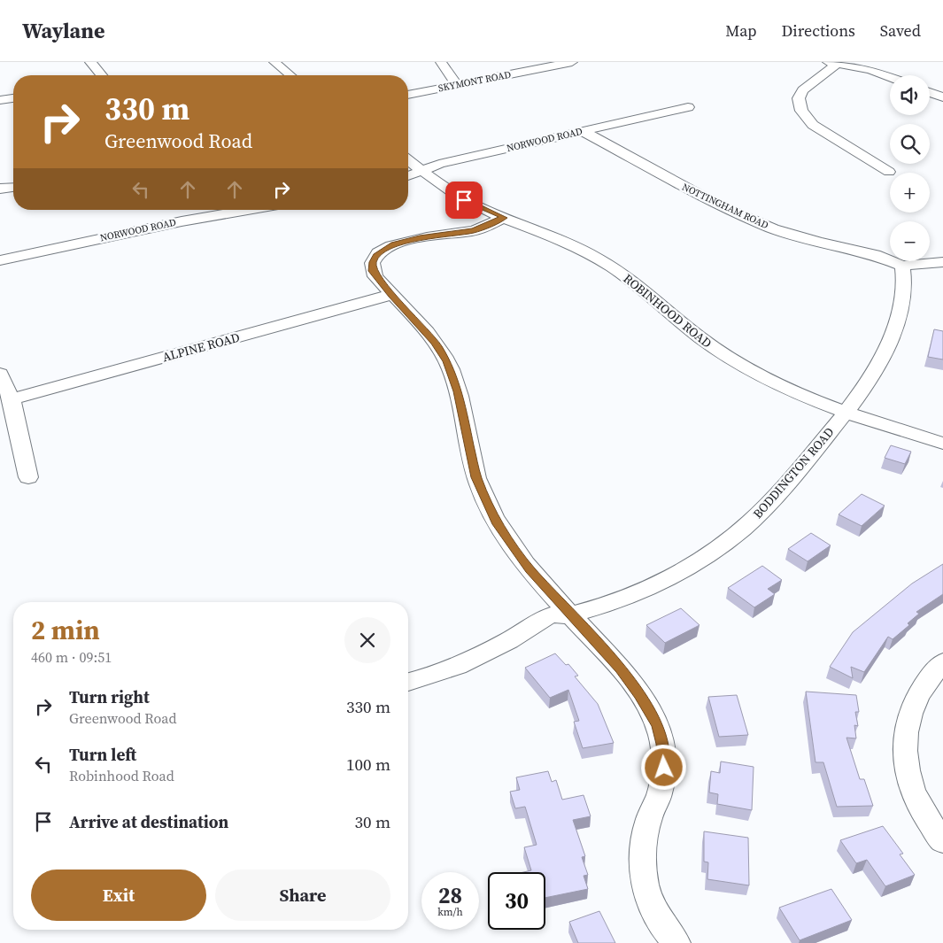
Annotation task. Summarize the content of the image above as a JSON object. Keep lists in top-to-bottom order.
{
  "streets": {
    "street": [
      "SKYMONT ROAD",
      "NORWOOD ROAD",
      "NOTTINGHAM ROAD",
      "ROBINHOOD ROAD",
      "ALPINE ROAD",
      "BODDINGTON ROAD"
    ]
  },
  "crossings": [
    ["NORWOOD ROAD", "NOTTINGHAM ROAD"],
    ["NORWOOD ROAD", "ROBINHOOD ROAD"],
    ["NOTTINGHAM ROAD", "BODDINGTON ROAD"],
    ["ROBINHOOD ROAD", "BODDINGTON ROAD"]
  ],
  "page": {
    "header": "Waylane",
    "nav": ["Map", "Directions", "Saved"],
    "map_buttons": ["+", "−"],
    "turn": ["330 m", "Greenwood Road"],
    "heading": ["2 min", "460 m · 09:51"],
    "list": [
      {
        "name": "Turn right",
        "note": "Greenwood Road",
        "value": "330 m"
      },
      {
        "name": "Turn left",
        "note": "Robinhood Road",
        "value": "100 m"
      },
      {
        "name": "Arrive at destination",
        "value": "30 m"
      }
    ],
    "buttons": ["Exit", "Share"],
    "speed": "28 km/h",
    "limit": "30"
  }
}
